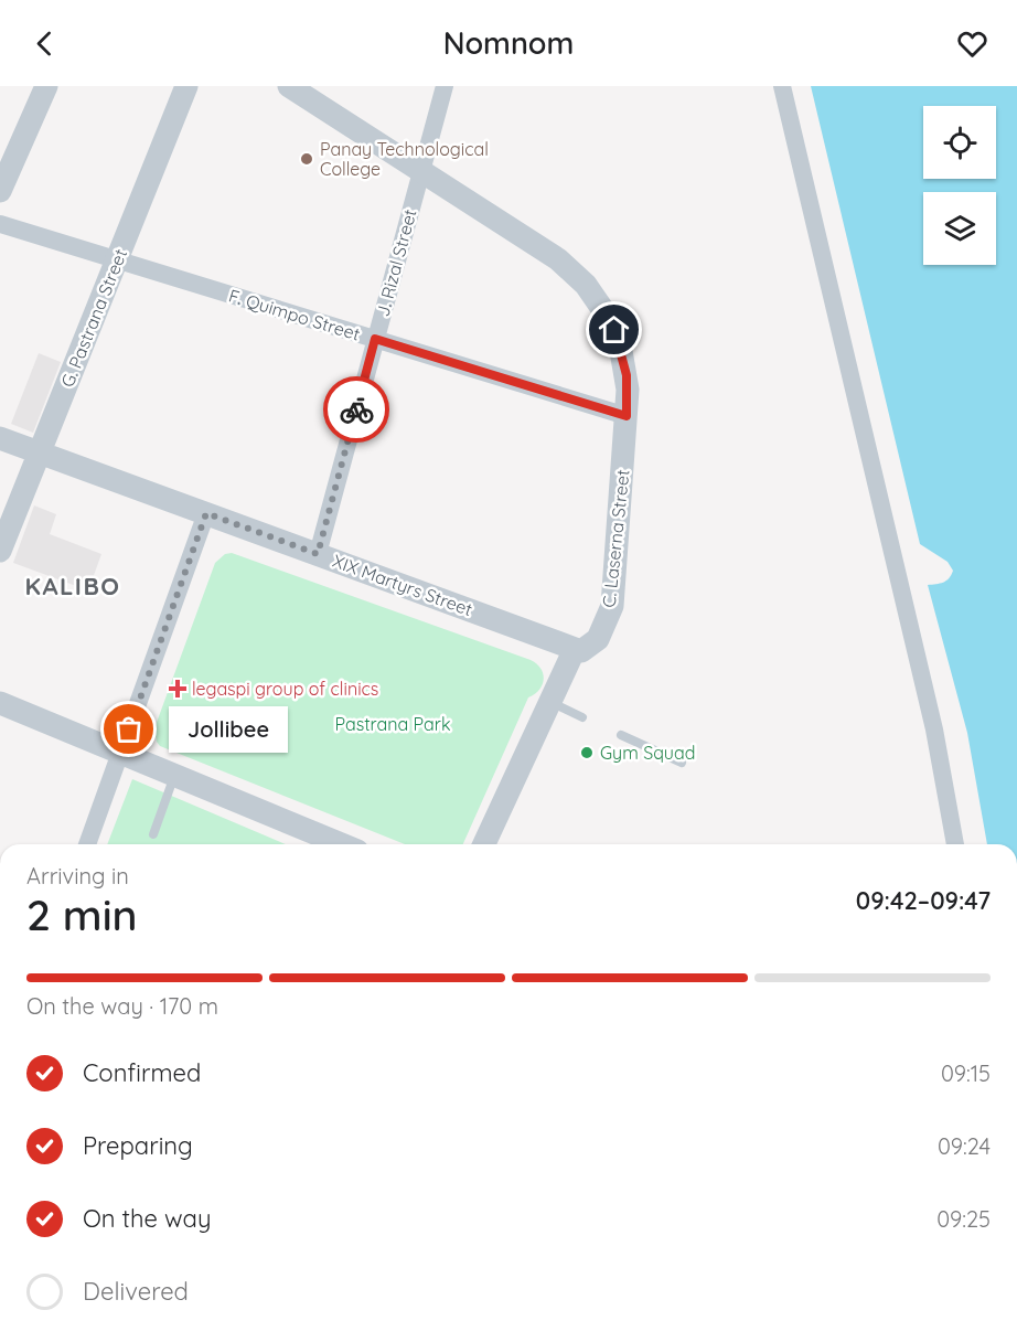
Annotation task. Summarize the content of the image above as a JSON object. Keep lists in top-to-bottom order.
{
  "streets": {
    "street": [
      "J. Rizal Street",
      "F. Quimpo Street",
      "G. Pastrana Street",
      "C. Laserna Street",
      "XIX Martyrs Street"
    ]
  },
  "crossings": [
    ["J. Rizal Street", "F. Quimpo Street"],
    ["J. Rizal Street", "C. Laserna Street"],
    ["J. Rizal Street", "XIX Martyrs Street"],
    ["F. Quimpo Street", "G. Pastrana Street"],
    ["F. Quimpo Street", "C. Laserna Street"],
    ["G. Pastrana Street", "XIX Martyrs Street"],
    ["C. Laserna Street", "XIX Martyrs Street"]
  ],
  "districts": ["KALIBO"],
  "parks": ["Pastrana Park"],
  "places": {
    "other": ["Panay Technological College", "Jollibee", "Gym Squad"],
    "health": ["legaspi group of clinics"]
  },
  "page": {
    "header": "Nomnom",
    "bubble": "Jollibee",
    "heading": ["2 min", "Arriving in", "09:42–09:47"],
    "bar": "On the way · 170 m",
    "list": [
      ["Confirmed", "09:15"],
      ["Preparing", "09:24"],
      ["On the way", "09:25"],
      "Delivered"
    ]
  }
}
